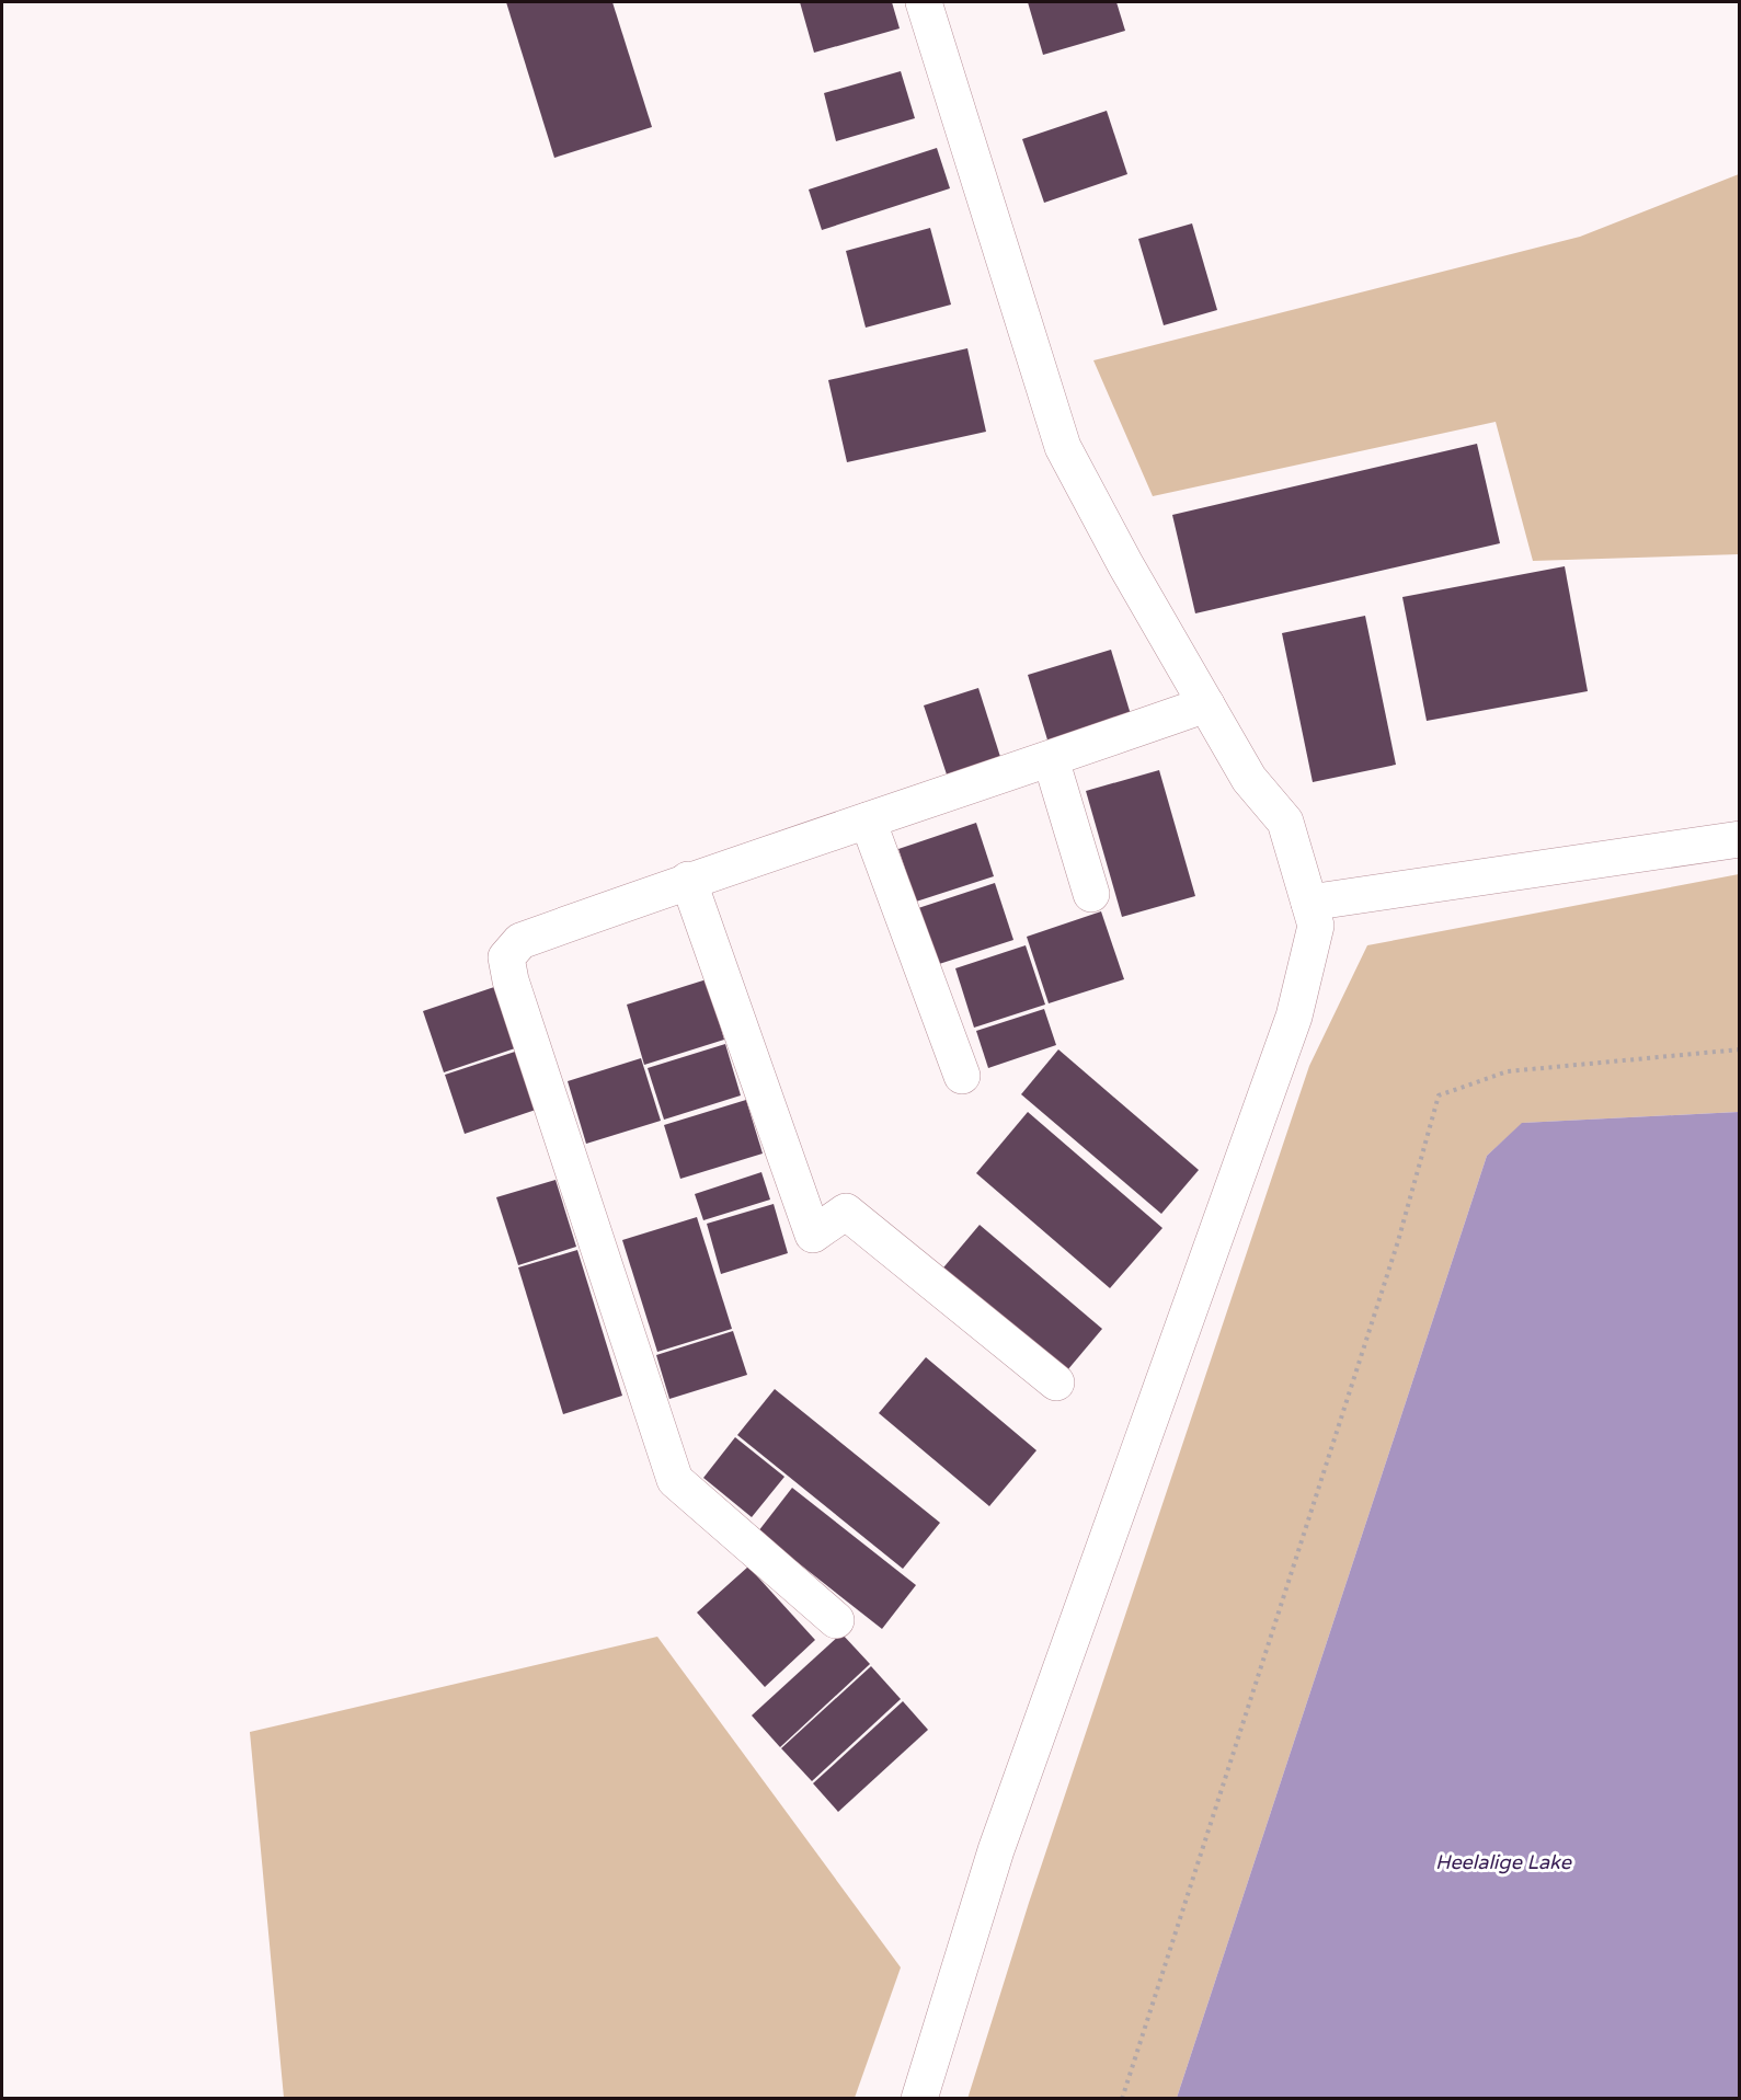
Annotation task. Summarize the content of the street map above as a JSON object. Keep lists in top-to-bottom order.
{
  "water": ["Heelalige Lake"]
}
